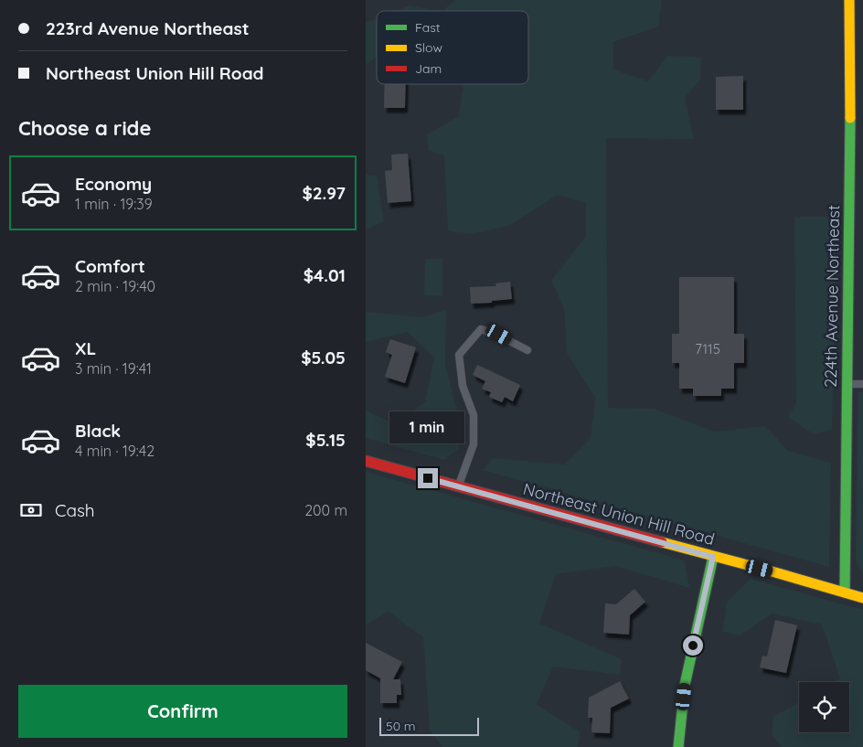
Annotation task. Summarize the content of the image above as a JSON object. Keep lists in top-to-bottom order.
{
  "streets": {
    "street": ["224th Avenue Northeast", "Northeast Union Hill Road"]
  },
  "crossings": [
    ["224th Avenue Northeast", "Northeast Union Hill Road"]
  ],
  "house_numbers": ["7115"],
  "legend": ["Fast", "Slow", "Jam"],
  "scale_bar": "50 m",
  "page": {
    "banner": ["223rd Avenue Northeast", "Northeast Union Hill Road"],
    "heading": "Choose a ride",
    "list": [
      {
        "name": "Economy",
        "note": "1 min · 19:39",
        "value": "$2.97"
      },
      {
        "name": "Comfort",
        "note": "2 min · 19:40",
        "value": "$4.01"
      },
      {
        "name": "XL",
        "note": "3 min · 19:41",
        "value": "$5.05"
      },
      {
        "name": "Black",
        "note": "4 min · 19:42",
        "value": "$5.15"
      }
    ],
    "bubble": "1 min",
    "pay": ["Cash", "200 m"],
    "buttons": "Confirm",
    "scale": "50 m"
  }
}
